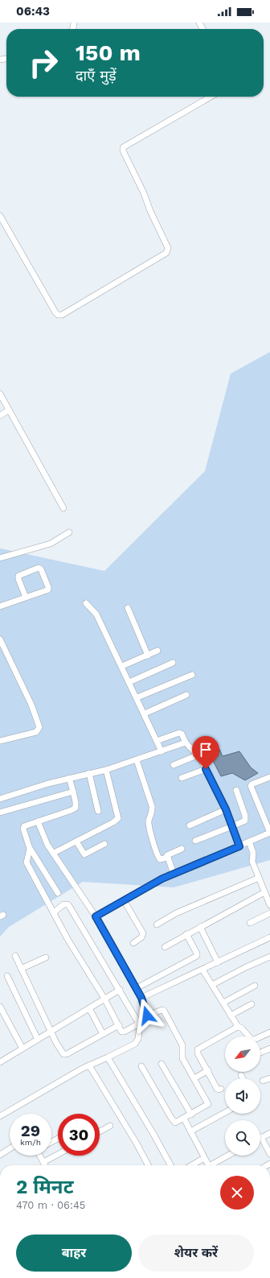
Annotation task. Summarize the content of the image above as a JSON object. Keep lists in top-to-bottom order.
{
  "north": "bottom left",
  "page": {
    "status": "06:43",
    "turn": ["150 m", "दाएँ मुड़ें"],
    "speed": "29 km/h",
    "limit": "30",
    "heading": ["2 मिनट", "470 m · 06:45"],
    "buttons": ["बाहर", "शेयर करें"]
  }
}
